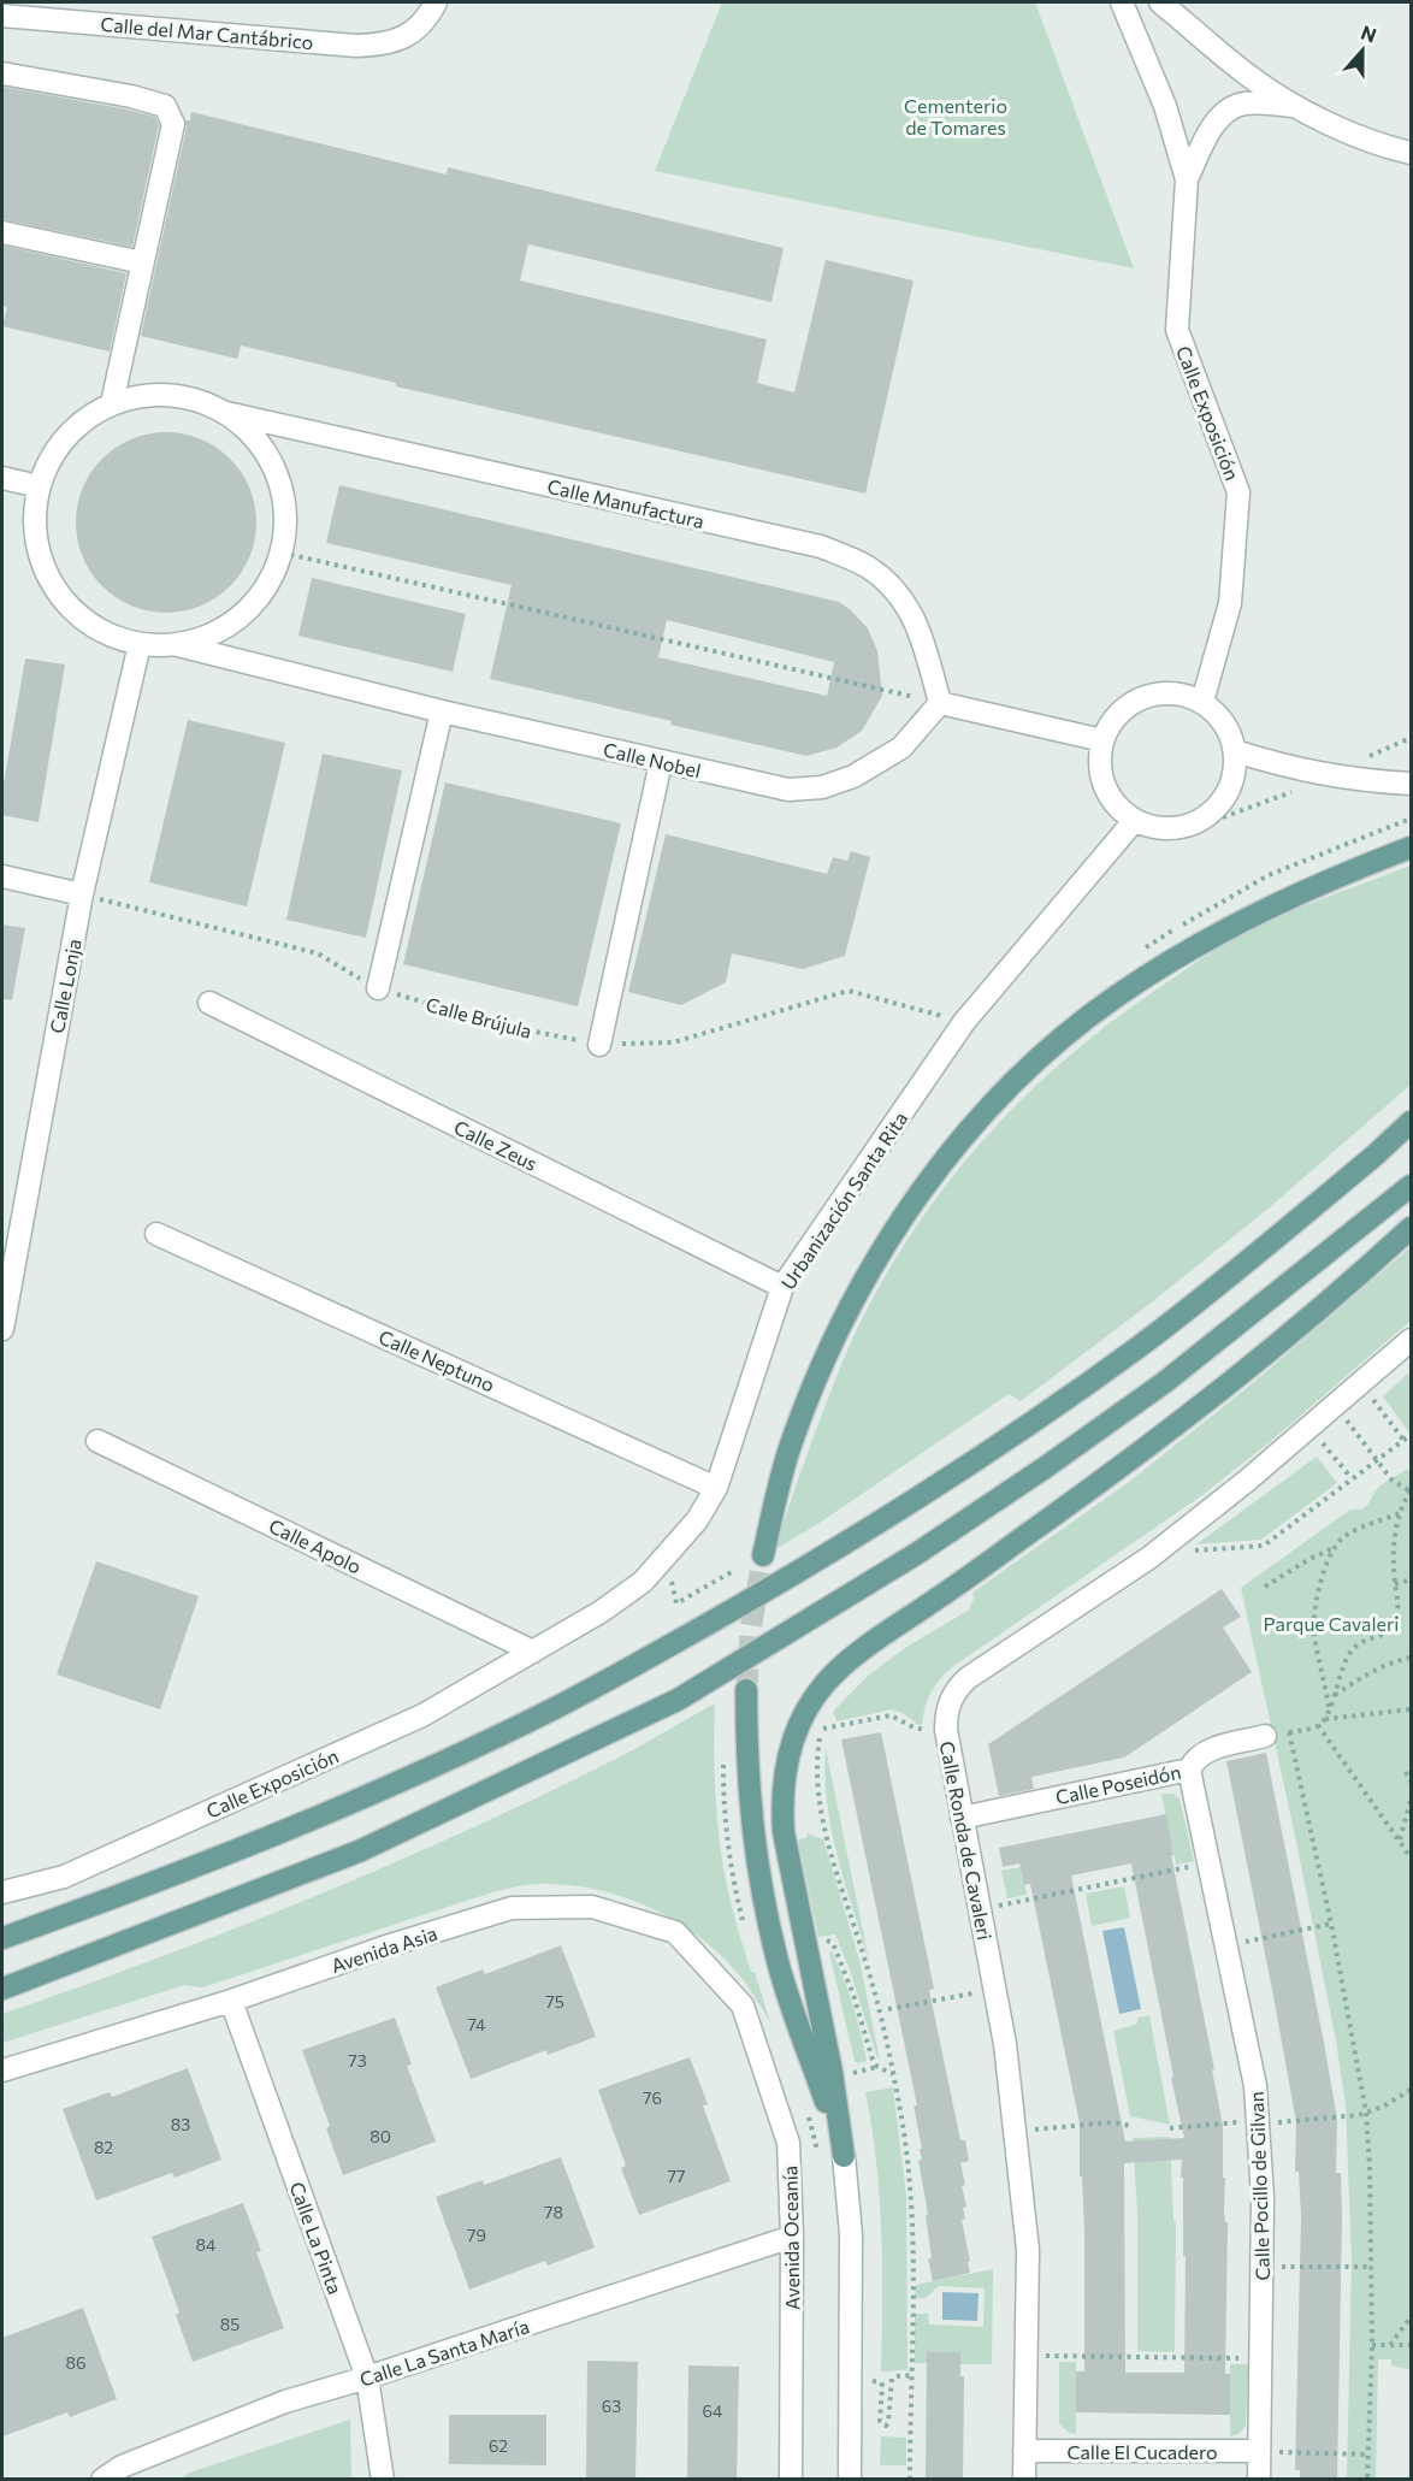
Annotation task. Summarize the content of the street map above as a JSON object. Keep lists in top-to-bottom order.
{
  "streets": {
    "street": [
      "Calle del Mar Cantábrico",
      "Calle Exposición",
      "Calle Manufactura",
      "Calle Nobel",
      "Calle Lonja",
      "Calle Zeus",
      "Urbanización Santa Rita",
      "Calle Neptuno",
      "Calle Apolo",
      "Calle Poseidón",
      "Calle Ronda de Cavaleri",
      "Avenida Asia",
      "Calle Pocillo de Gilvan",
      "Calle La Pinta",
      "Avenida Oceanía",
      "Calle La Santa María",
      "Calle El Cucadero"
    ],
    "path": ["Calle Brújula"]
  },
  "crossings": [
    ["Calle Exposición", "Urbanización Santa Rita"],
    ["Calle Exposición", "Calle Apolo"],
    ["Calle Manufactura", "Calle Nobel"],
    ["Calle Manufactura", "Calle Lonja"],
    ["Calle Nobel", "Calle Lonja"],
    ["Calle Lonja", "Calle Brújula"],
    ["Calle Brújula", "Urbanización Santa Rita"],
    ["Calle Zeus", "Urbanización Santa Rita"],
    ["Urbanización Santa Rita", "Calle Neptuno"],
    ["Urbanización Santa Rita", "Calle Apolo"],
    ["Calle Poseidón", "Calle Ronda de Cavaleri"],
    ["Calle Poseidón", "Calle Pocillo de Gilvan"],
    ["Calle Ronda de Cavaleri", "Calle El Cucadero"],
    ["Avenida Asia", "Calle La Pinta"],
    ["Avenida Asia", "Avenida Oceanía"],
    ["Calle Pocillo de Gilvan", "Calle El Cucadero"],
    ["Calle La Pinta", "Calle La Santa María"],
    ["Avenida Oceanía", "Calle La Santa María"]
  ],
  "parks": ["Cementerio de Tomares", "Parque Cavaleri"],
  "house_numbers": [
    "75",
    "74",
    "73",
    "76",
    "83",
    "80",
    "82",
    "77",
    "78",
    "79",
    "84",
    "85",
    "86",
    "63",
    "64",
    "62"
  ],
  "north": "top"
}
